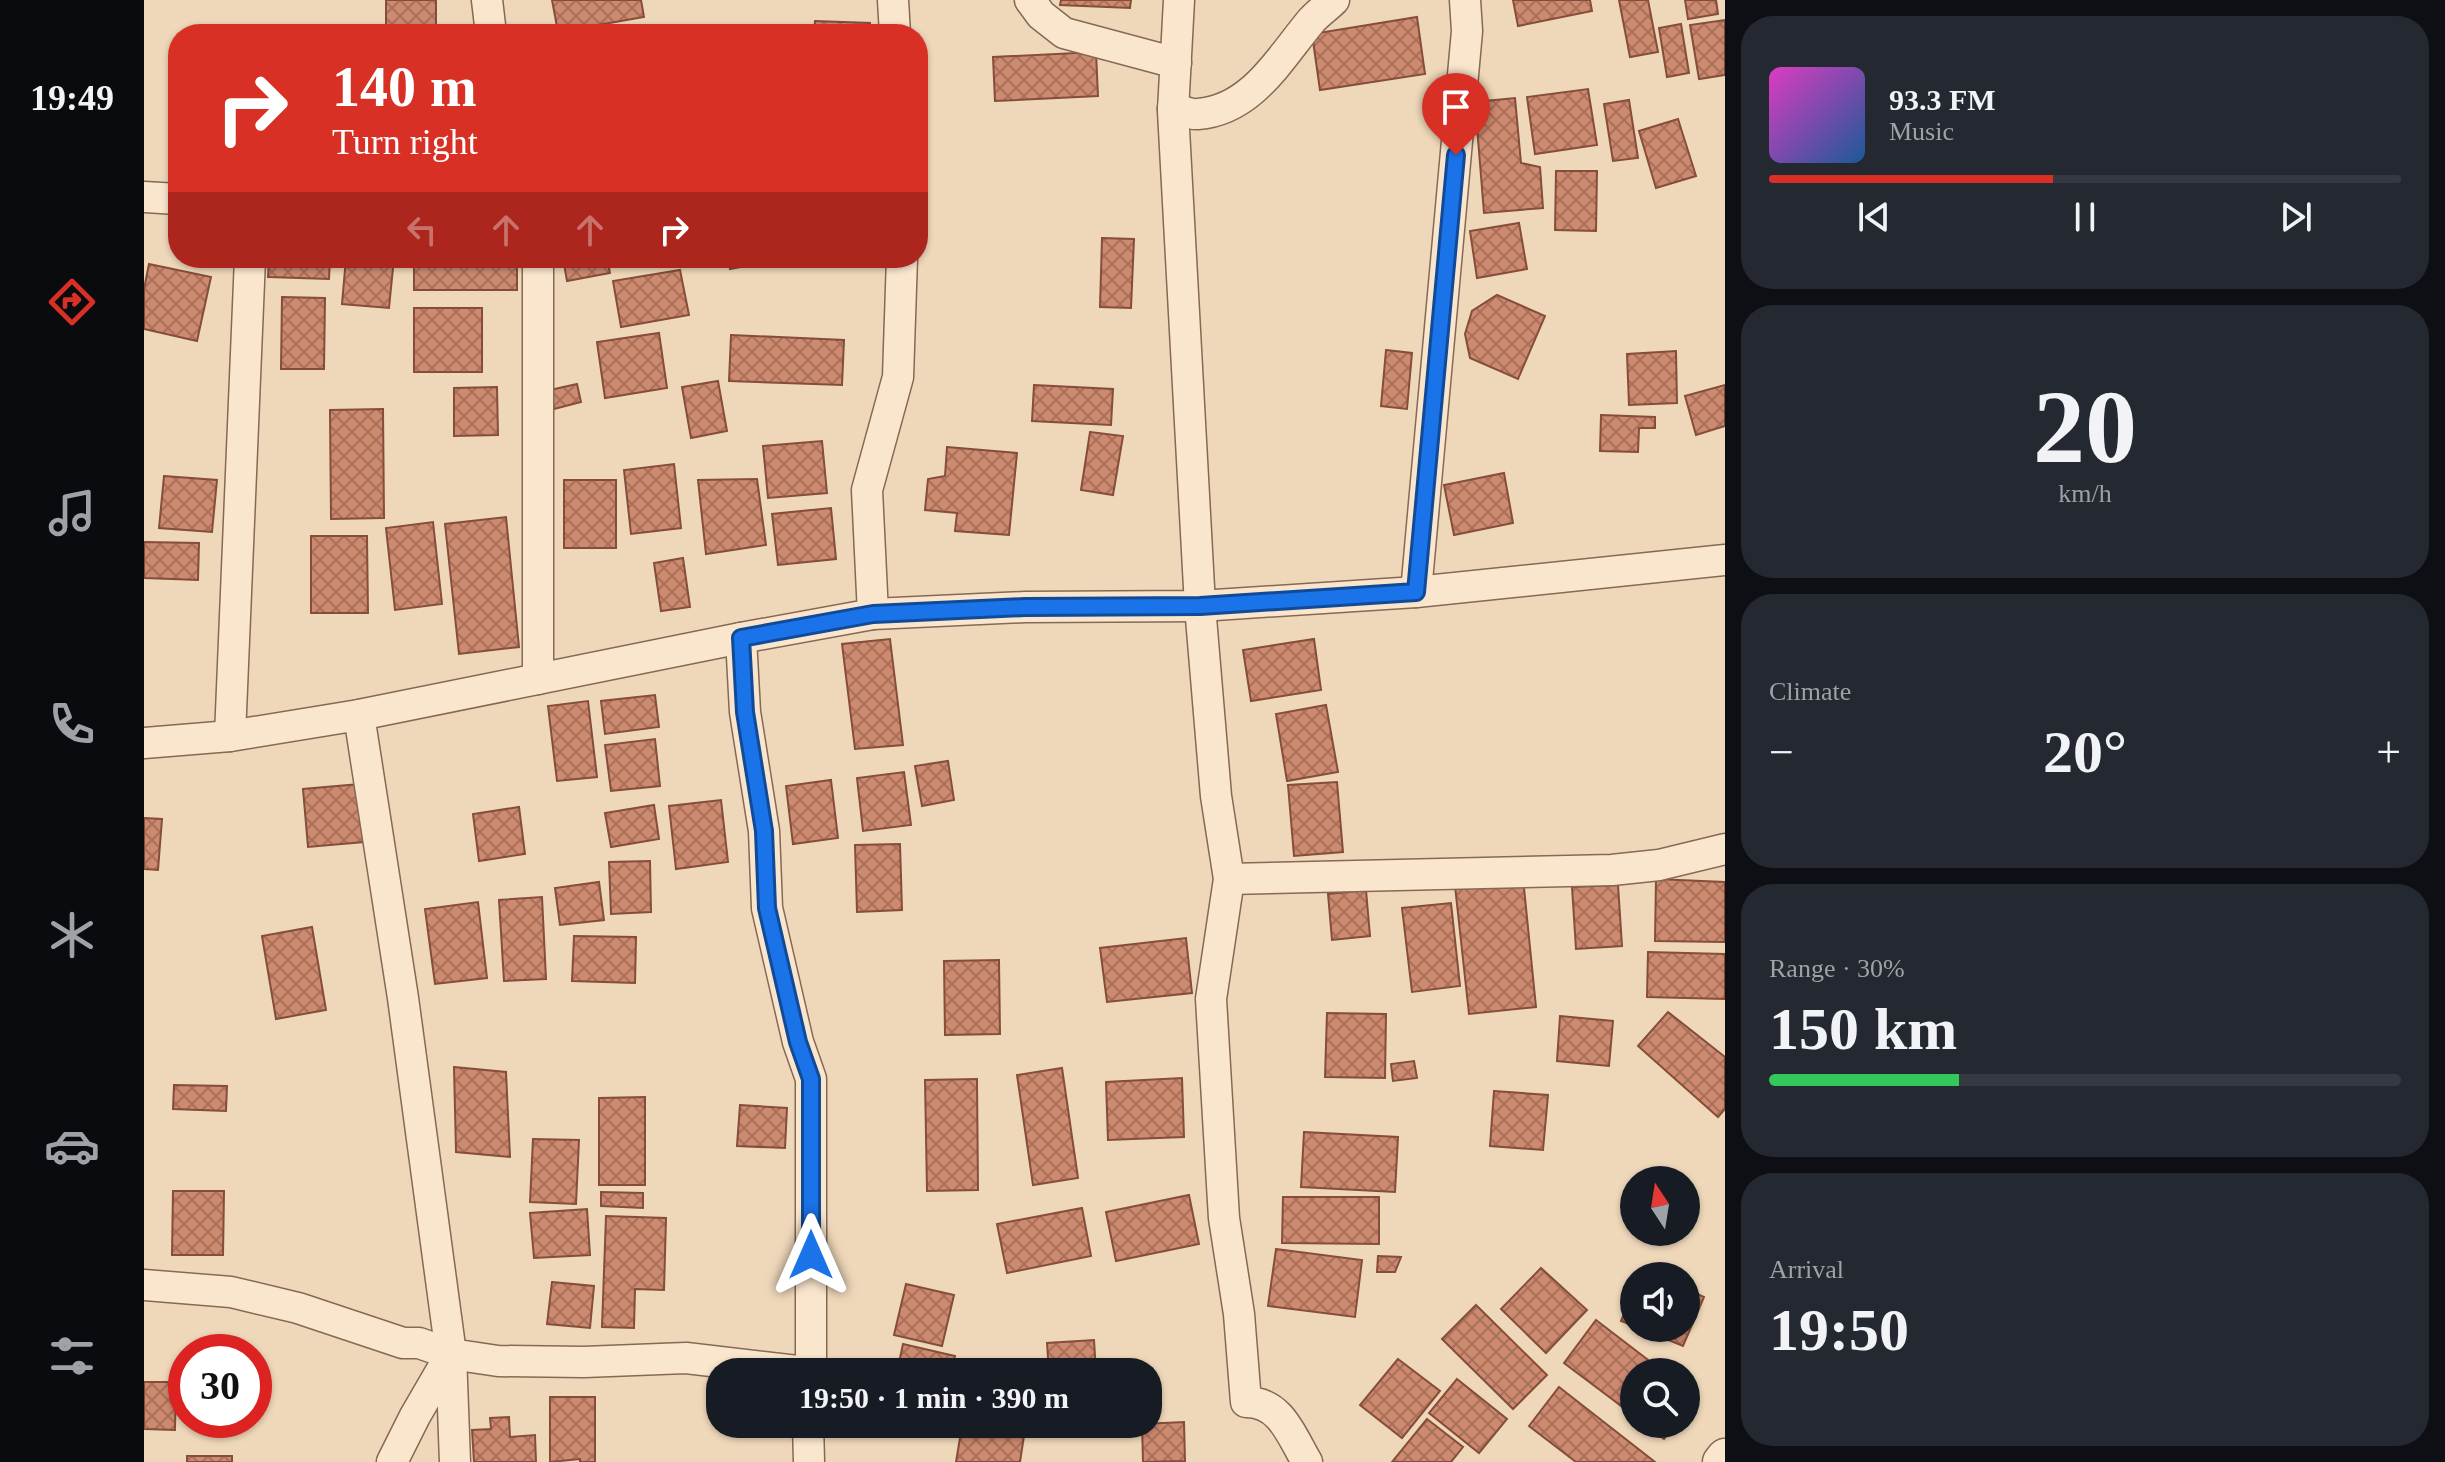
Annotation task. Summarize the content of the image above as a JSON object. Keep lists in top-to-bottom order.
{
  "north": "top",
  "page": {
    "tabs": "19:49",
    "turn": ["140 m", "Turn right"],
    "song": ["93.3 FM", "Music"],
    "tile": [
      ["20", "km/h"],
      "Climate",
      ["Range · 30%", "150 km"],
      ["Arrival", "19:50"]
    ],
    "heat": ["−", "20°", "+"],
    "limit": "30",
    "trip": "19:50 · 1 min · 390 m"
  }
}
